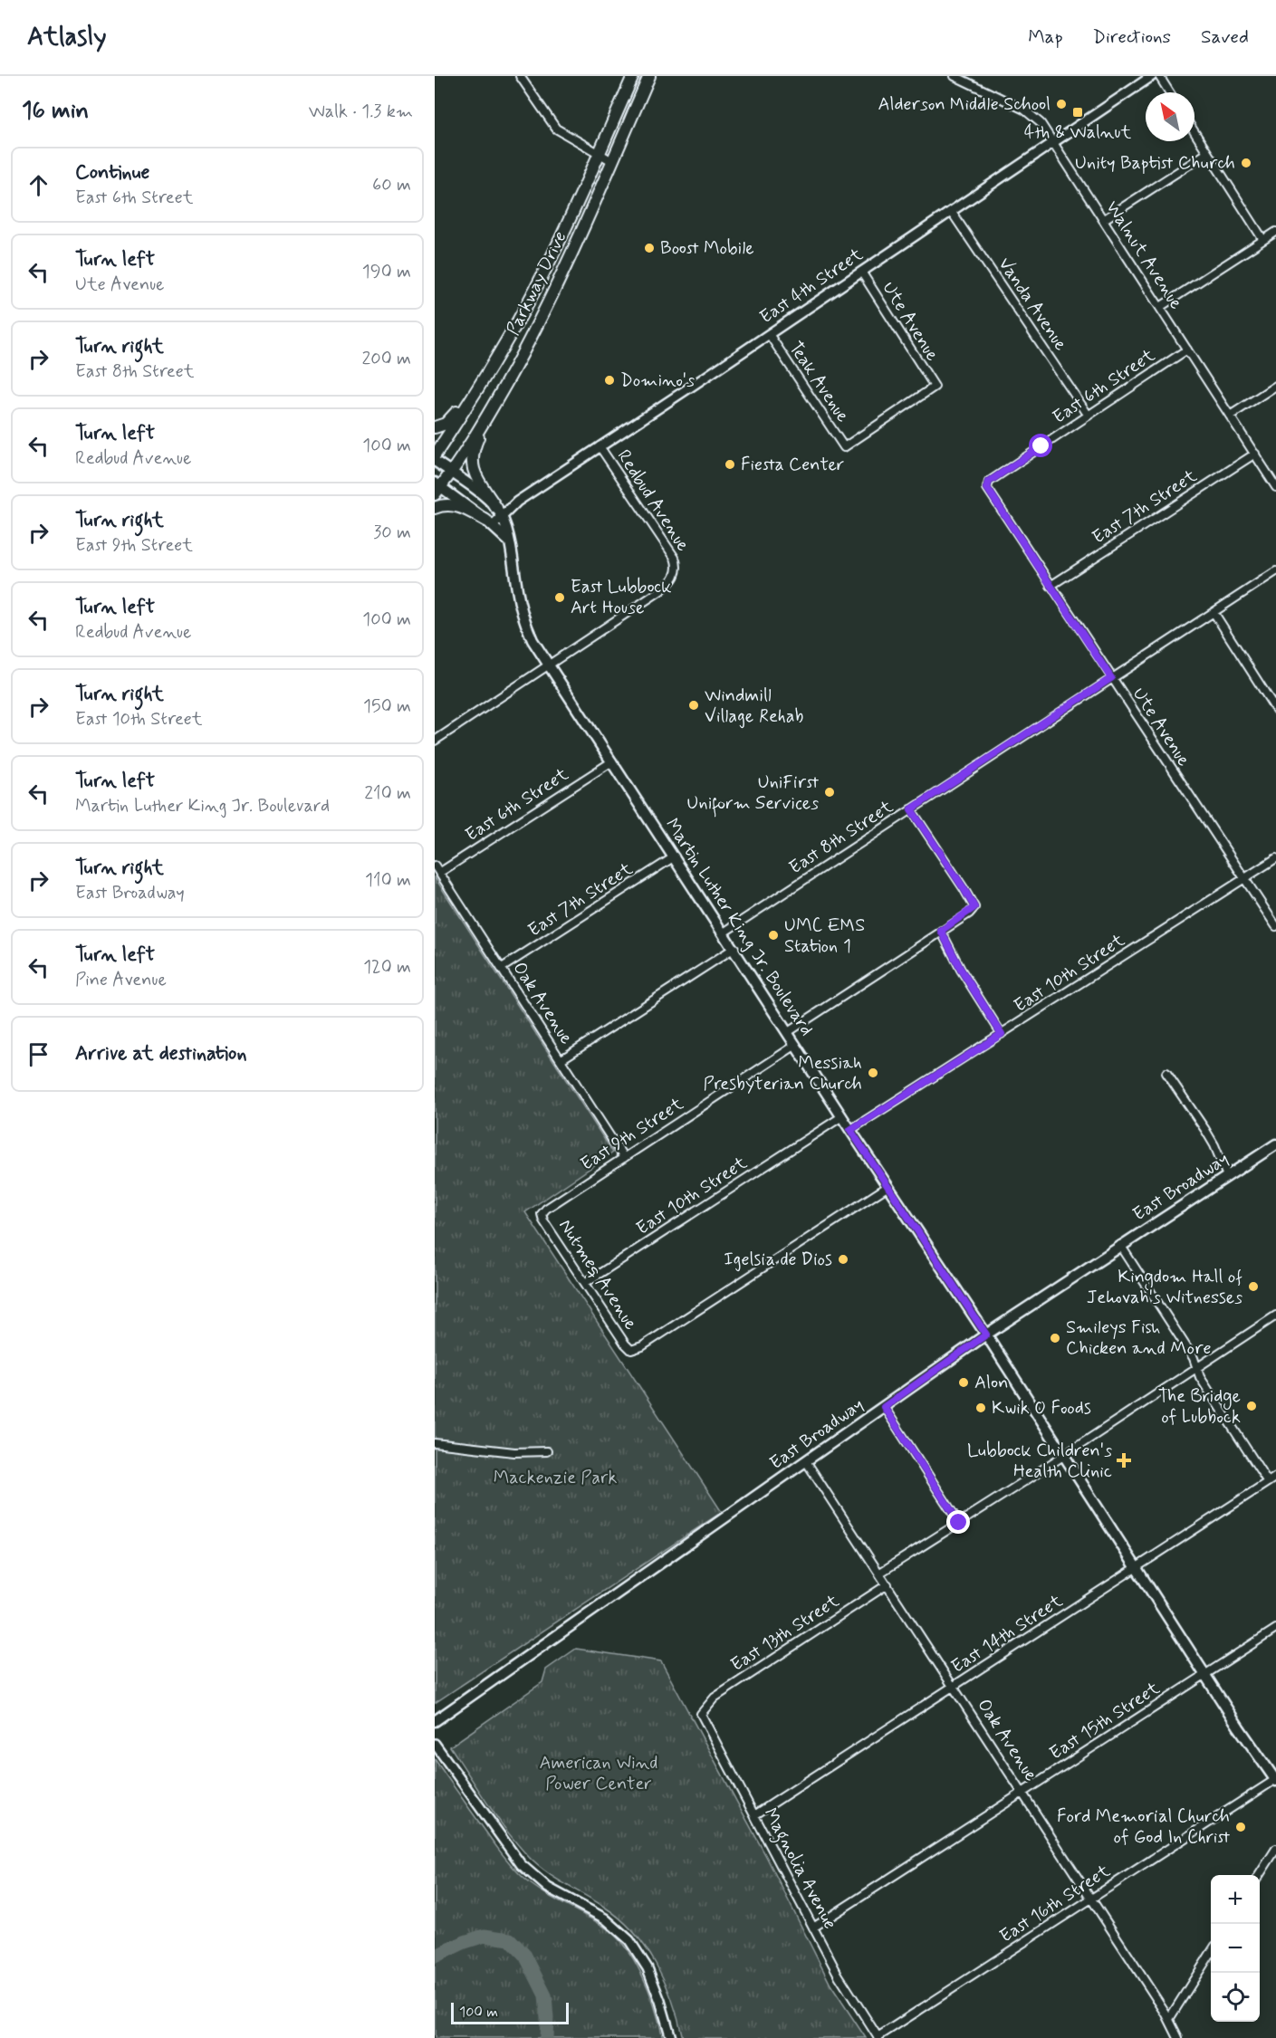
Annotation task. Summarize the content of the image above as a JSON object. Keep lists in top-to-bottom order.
{
  "streets": {
    "highway": ["Parkway Drive"],
    "main road": ["Martin Luther King Jr. Boulevard", "East Broadway"],
    "street": [
      "Walnut Avenue",
      "East 4th Street",
      "Vanda Avenue",
      "Ute Avenue",
      "Teak Avenue",
      "East 6th Street",
      "Redbud Avenue",
      "East 7th Street",
      "East 8th Street",
      "East 10th Street",
      "Oak Avenue",
      "East 9th Street",
      "Nutmeq Avenue",
      "East 13th Street",
      "East 14th Street",
      "East 15th Street",
      "Magnolia Avenue",
      "East 16th Street"
    ]
  },
  "crossings": [
    ["Walnut Avenue", "East 4th Street"],
    ["Walnut Avenue", "East 6th Street"],
    ["Walnut Avenue", "East 7th Street"],
    ["East 4th Street", "Vanda Avenue"],
    ["East 4th Street", "Ute Avenue"],
    ["East 4th Street", "Teak Avenue"],
    ["East 4th Street", "Redbud Avenue"],
    ["East 4th Street", "Martin Luther King Jr. Boulevard"],
    ["Vanda Avenue", "East 6th Street"],
    ["Ute Avenue", "Teak Avenue"],
    ["Ute Avenue", "East 6th Street"],
    ["Ute Avenue", "East 7th Street"],
    ["Ute Avenue", "East 8th Street"],
    ["Ute Avenue", "East 10th Street"],
    ["East 6th Street", "Martin Luther King Jr. Boulevard"],
    ["East 6th Street", "Oak Avenue"],
    ["Redbud Avenue", "Martin Luther King Jr. Boulevard"],
    ["East 7th Street", "Martin Luther King Jr. Boulevard"],
    ["East 7th Street", "Oak Avenue"],
    ["East 8th Street", "Martin Luther King Jr. Boulevard"],
    ["Martin Luther King Jr. Boulevard", "East 10th Street"],
    ["Martin Luther King Jr. Boulevard", "East 9th Street"],
    ["Martin Luther King Jr. Boulevard", "East Broadway"],
    ["Martin Luther King Jr. Boulevard", "Nutmeq Avenue"],
    ["Martin Luther King Jr. Boulevard", "East 14th Street"],
    ["Martin Luther King Jr. Boulevard", "East 15th Street"],
    ["Martin Luther King Jr. Boulevard", "East 16th Street"],
    ["East 10th Street", "Nutmeq Avenue"],
    ["Oak Avenue", "East 9th Street"],
    ["Oak Avenue", "East Broadway"],
    ["Oak Avenue", "East 13th Street"],
    ["Oak Avenue", "East 14th Street"],
    ["Oak Avenue", "East 15th Street"],
    ["Oak Avenue", "East 16th Street"],
    ["East 9th Street", "Nutmeq Avenue"],
    ["East 13th Street", "Magnolia Avenue"],
    ["East 14th Street", "Magnolia Avenue"],
    ["East 15th Street", "Magnolia Avenue"],
    ["Magnolia Avenue", "East 16th Street"]
  ],
  "parks": ["Mackenzie Park", "American Wind Power Center"],
  "places": {
    "other": [
      "Alderson Middle School",
      "Unity Baptist Church",
      "Boost Mobile",
      "Domino's",
      "Fiesta Center",
      "East Lubbock Art House",
      "Windmill Village Rehab",
      "UniFirst Uniform Services",
      "UMC EMS Station 1",
      "Messiah Presbyterian Church",
      "Igelsia de Dios",
      "Kingdom Hall of Jehovah's Witnesses",
      "Smileys Fish Chicken and More",
      "Alon",
      "The Bridge of Lubbock",
      "Kwik O Foods",
      "Ford Memorial Church of God In Christ"
    ],
    "transit": ["4th & Walnut"],
    "health": ["Lubbock Children's Health Clinic"]
  },
  "scale_bar": "100 m",
  "north": "top left",
  "page": {
    "header": "Atlasly",
    "nav": ["Map", "Directions", "Saved"],
    "heading": ["16 min", "Walk · 1.3 km"],
    "list": [
      ["Continue", "East 6th Street", "60 m"],
      ["Turn left", "Ute Avenue", "190 m"],
      ["Turn right", "East 8th Street", "200 m"],
      ["Turn left", "Redbud Avenue", "100 m"],
      ["Turn right", "East 9th Street", "30 m"],
      ["Turn left", "Redbud Avenue", "100 m"],
      ["Turn right", "East 10th Street", "150 m"],
      ["Turn left", "Martin Luther King Jr. Boulevard", "210 m"],
      ["Turn right", "East Broadway", "110 m"],
      ["Turn left", "Pine Avenue", "120 m"],
      "Arrive at destination"
    ],
    "map_buttons": ["+", "−"],
    "scale": "100 m"
  }
}
